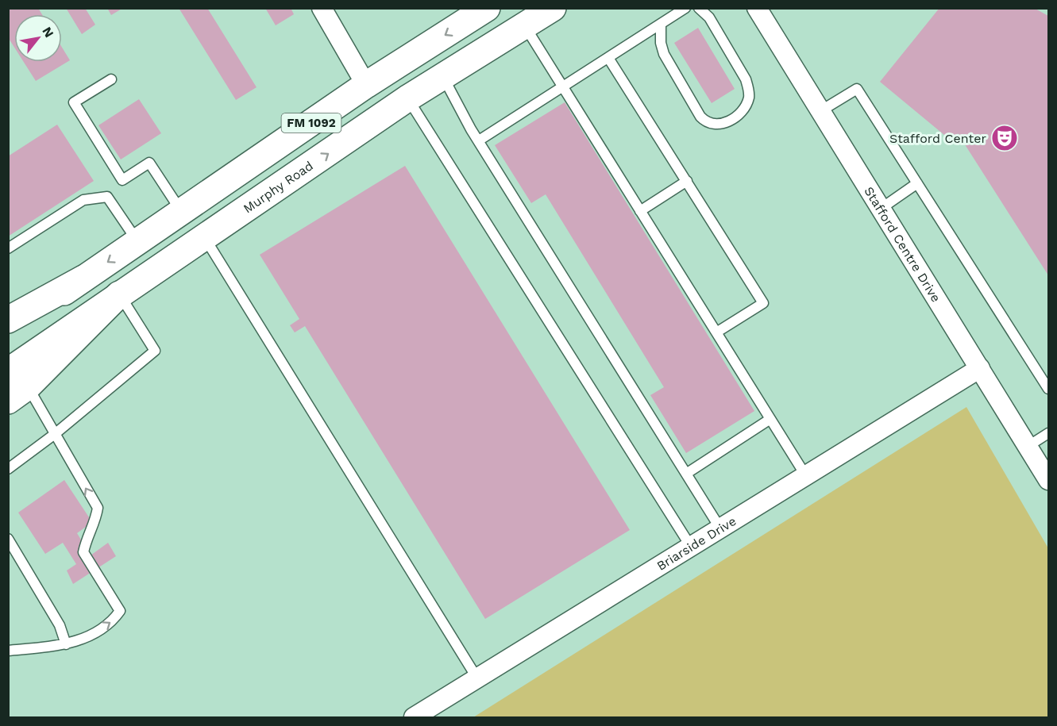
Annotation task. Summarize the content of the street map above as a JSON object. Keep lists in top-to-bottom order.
{
  "streets": {
    "main road": ["FM 1092", "Murphy Road"],
    "street": ["Stafford Centre Drive", "Briarside Drive"]
  },
  "crossings": [
    ["Stafford Centre Drive", "Briarside Drive"]
  ],
  "places": {
    "theatre": ["Stafford Center"]
  },
  "north": "top right"
}
